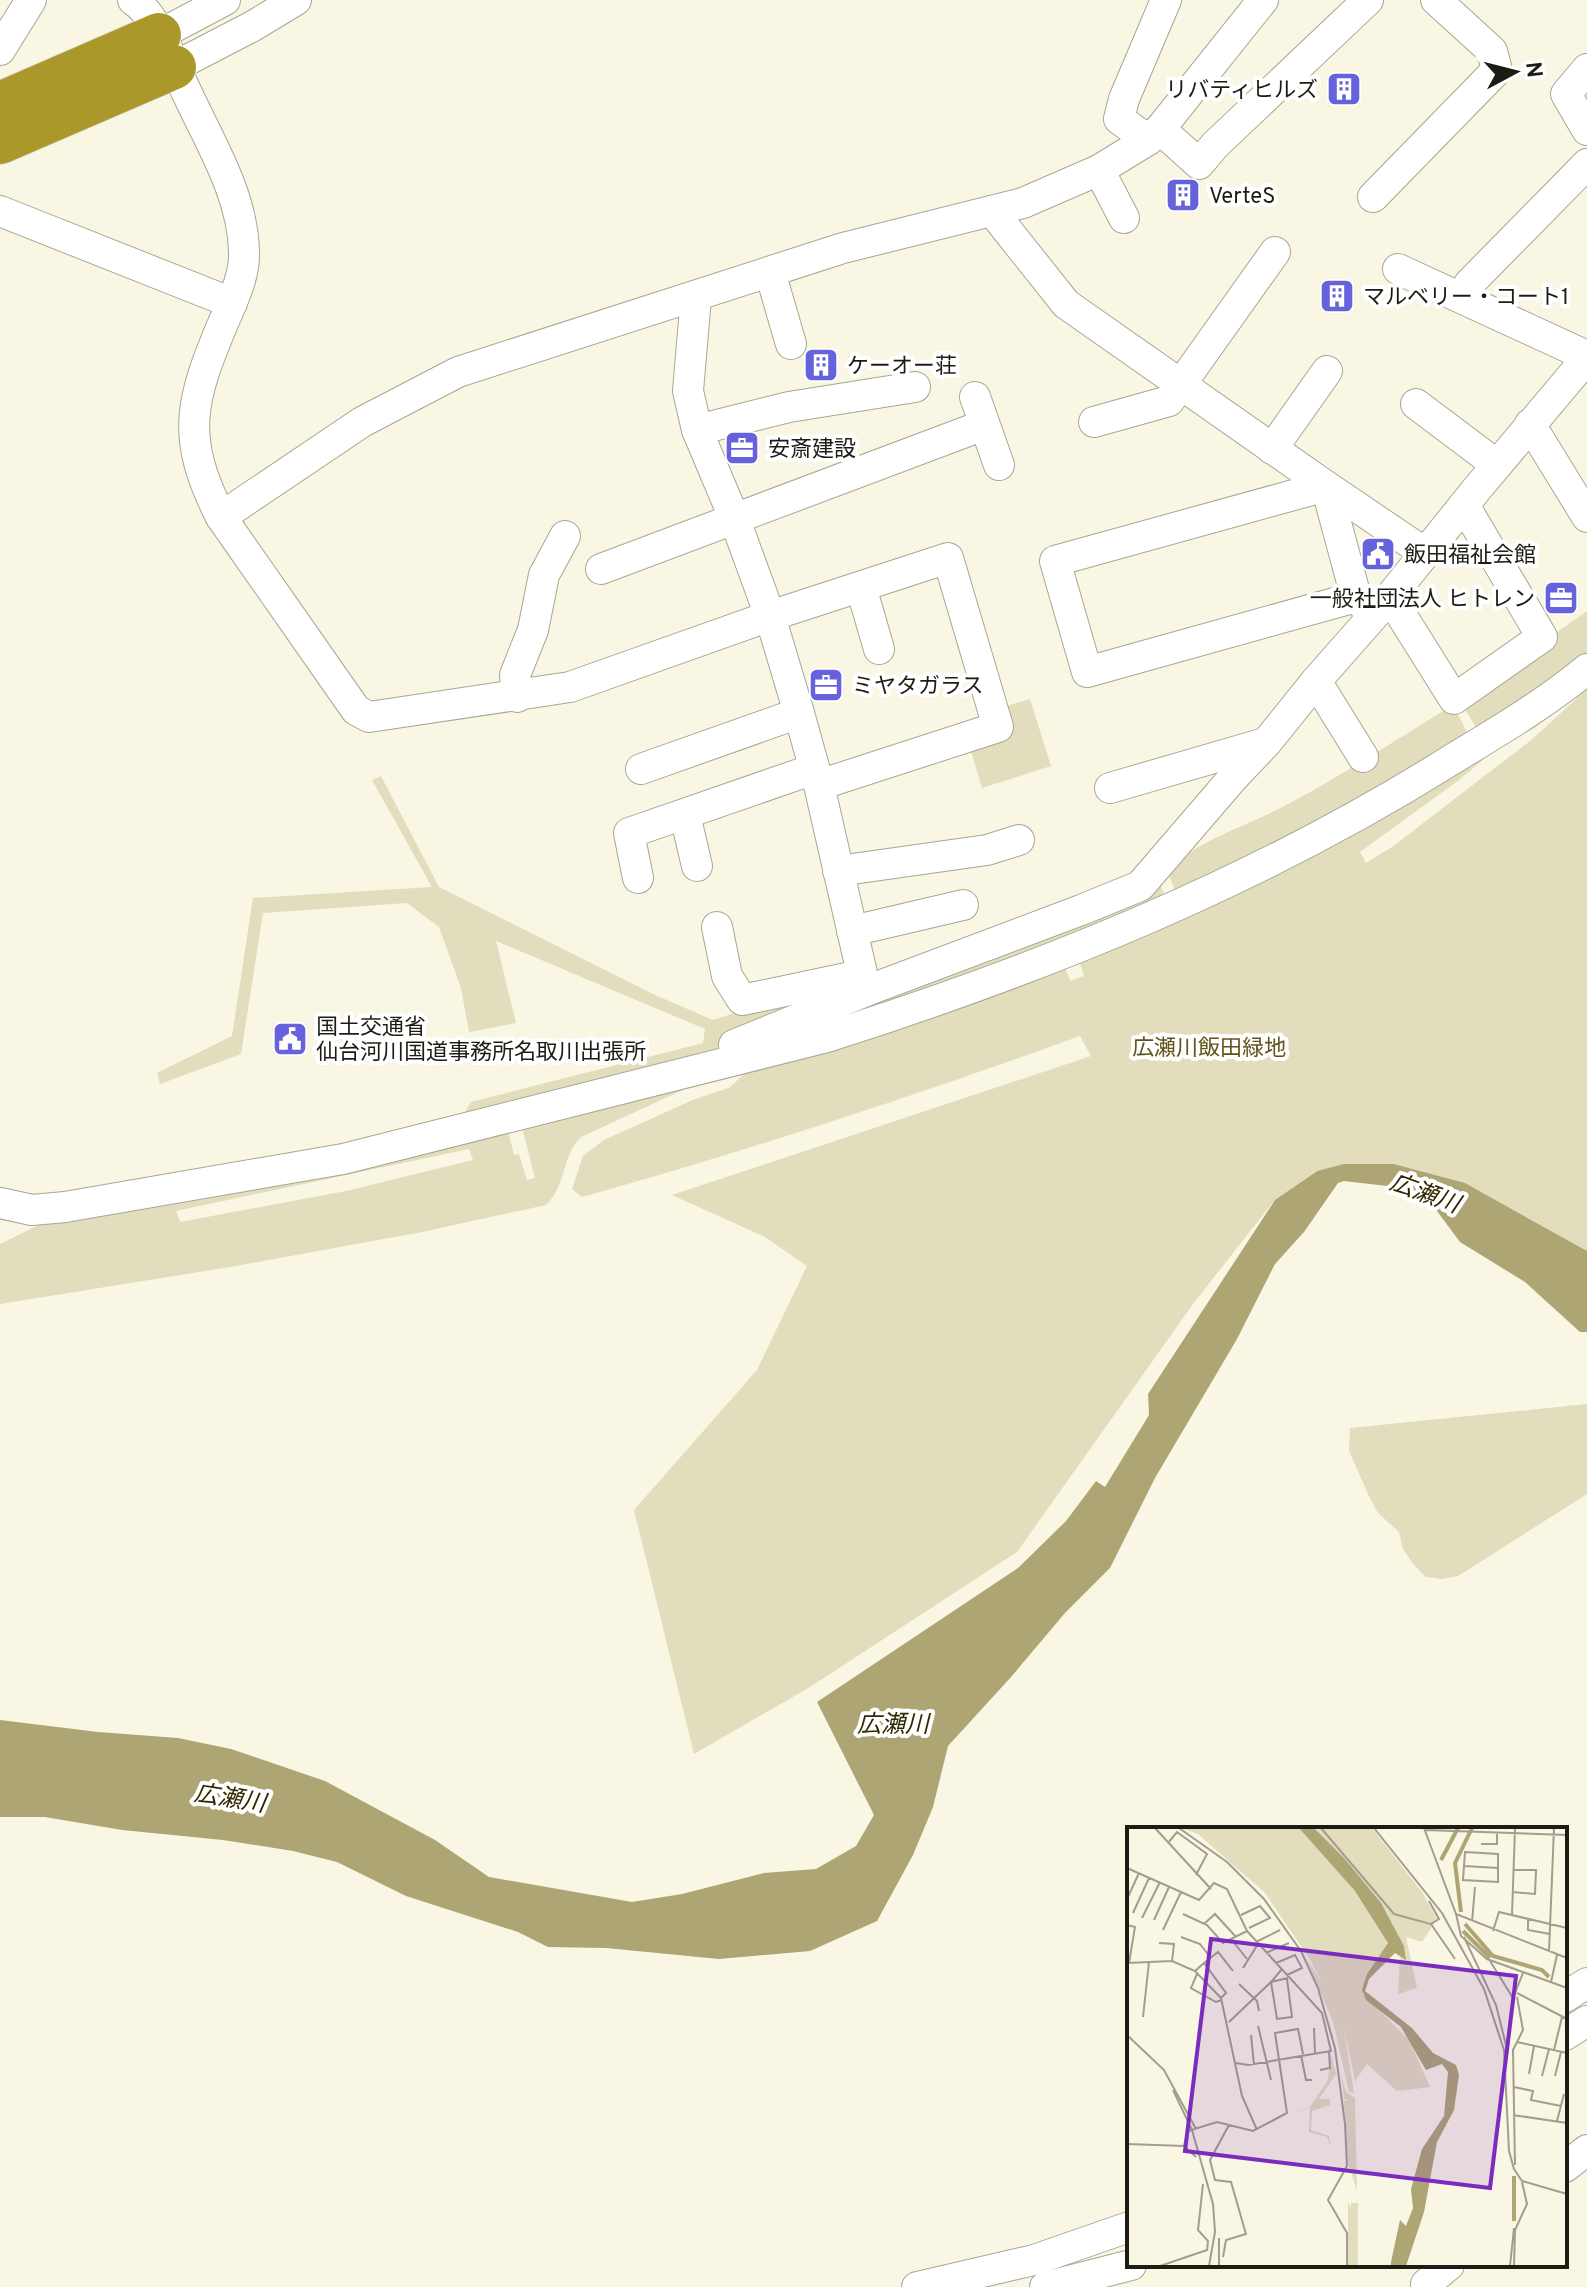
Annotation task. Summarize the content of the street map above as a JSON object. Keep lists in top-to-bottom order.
{
  "water": ["広瀬川"],
  "parks": ["広瀬川飯田緑地"],
  "places": {
    "building": [
      "リバティヒルズ",
      "VerteS",
      "マルベリー・コート1",
      "ケーオー荘"
    ],
    "office": ["安斎建設", "一般社団法人 ヒトレン", "ミヤタガラス"],
    "public building": ["飯田福祉会館", "国土交通省 仙台河川国道事務所名取川出張所"]
  },
  "north": "right"
}
